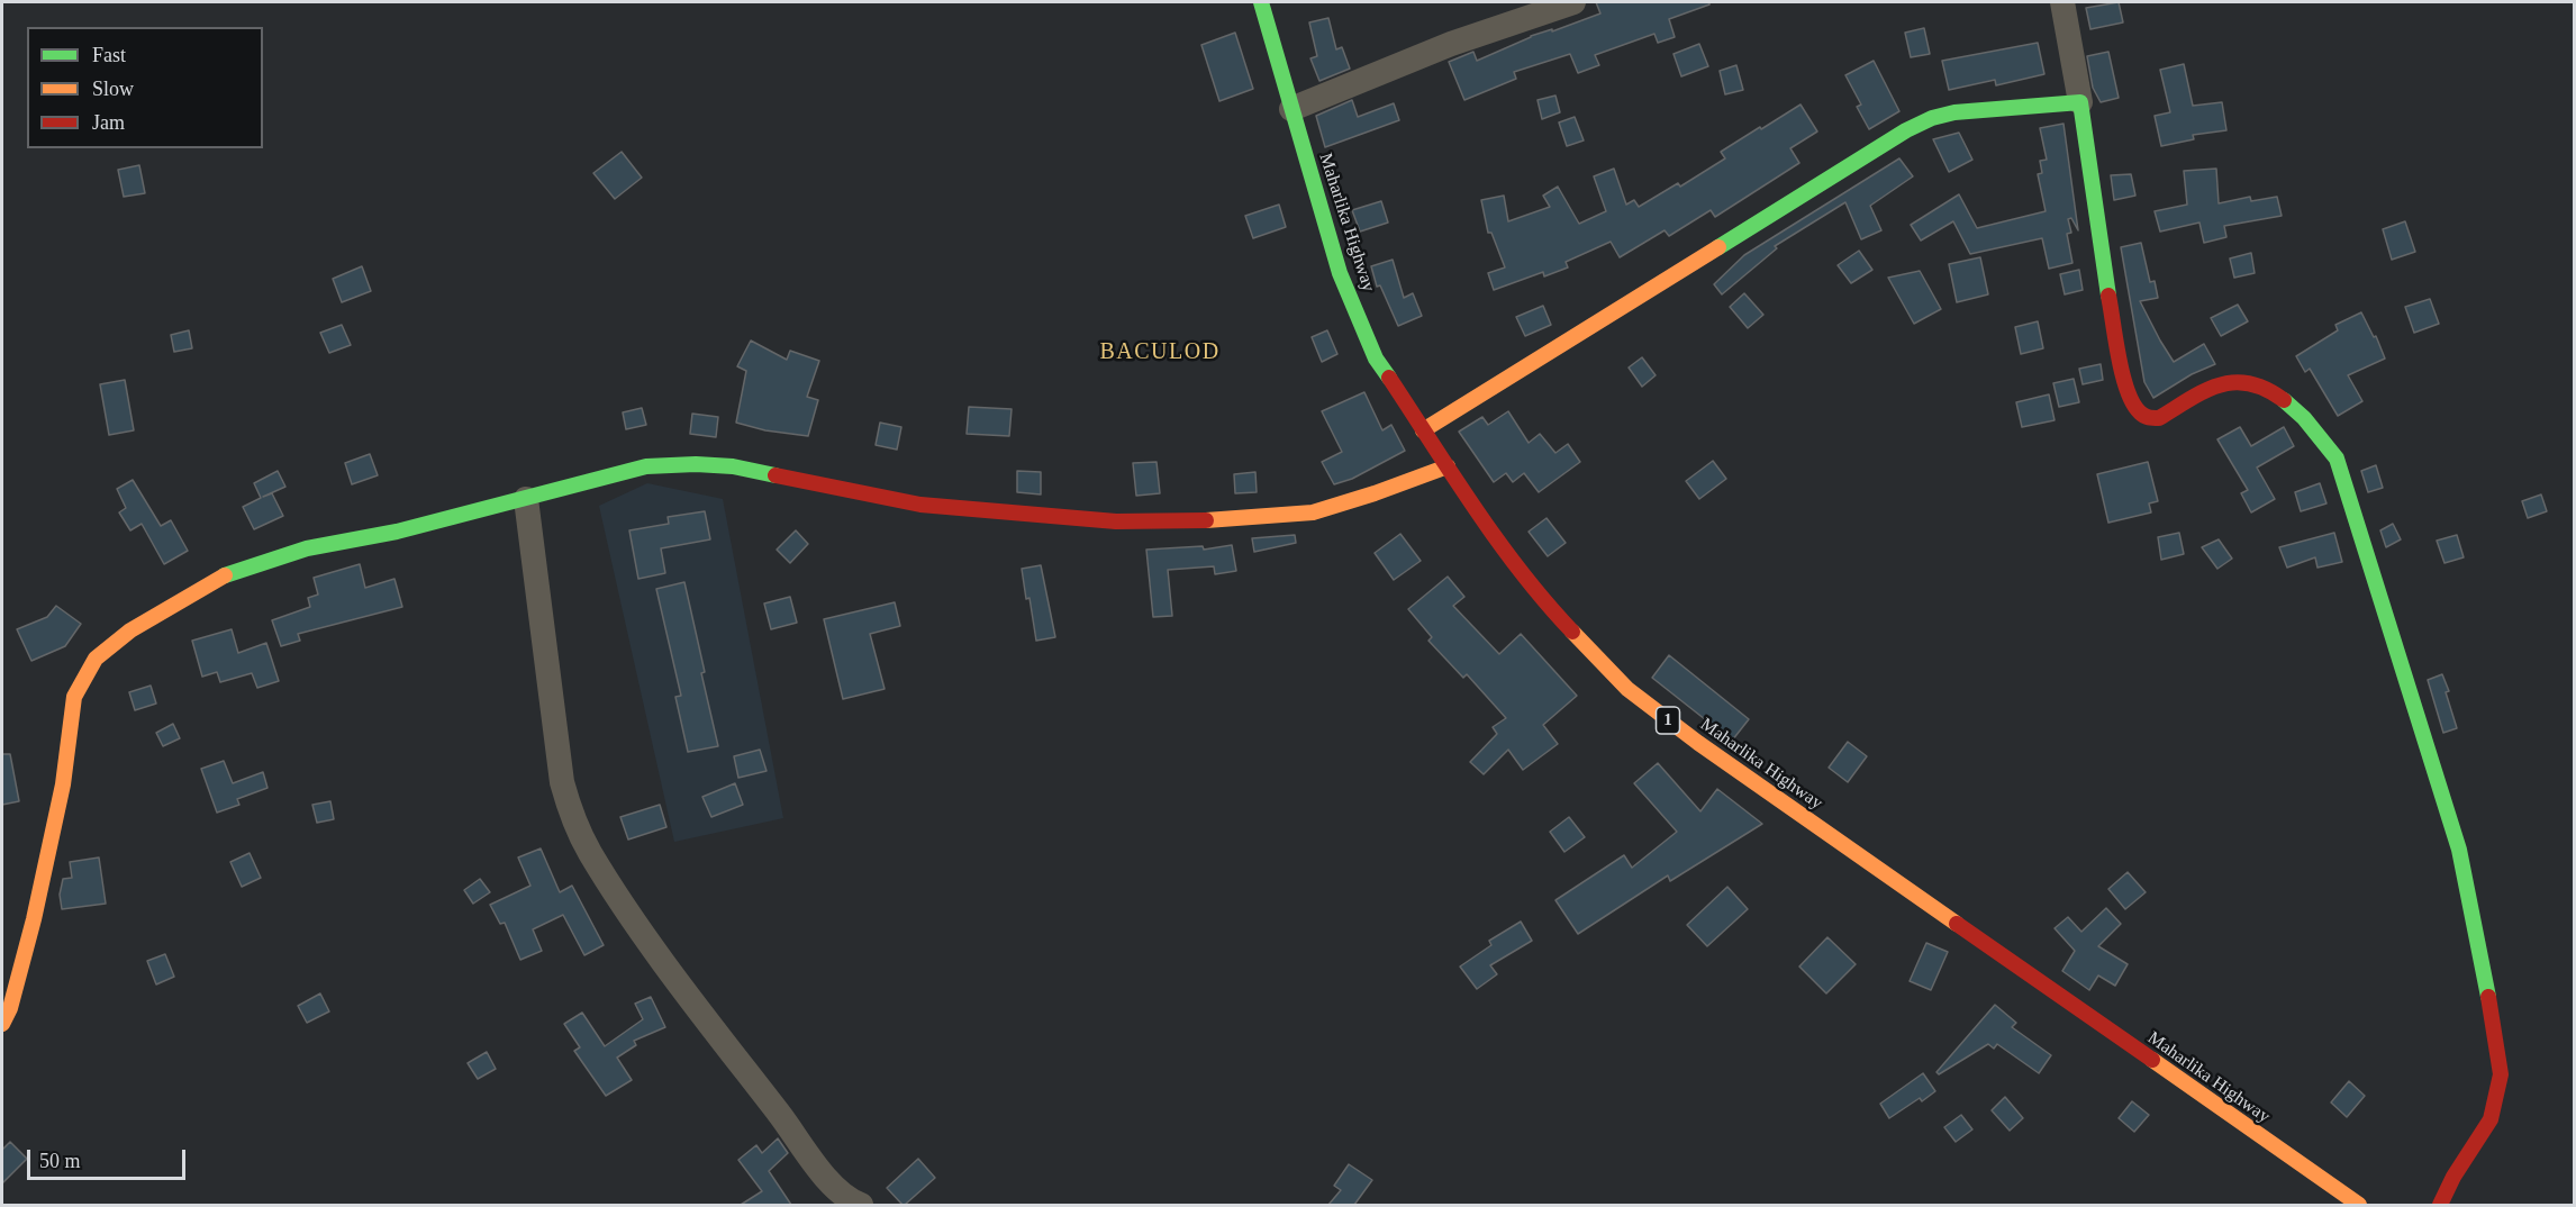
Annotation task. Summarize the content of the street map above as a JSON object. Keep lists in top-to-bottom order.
{
  "streets": {
    "main road": ["Maharlika Highway", "1"]
  },
  "districts": ["BACULOD"],
  "legend": ["Fast", "Slow", "Jam"],
  "scale_bar": "50 m"
}
